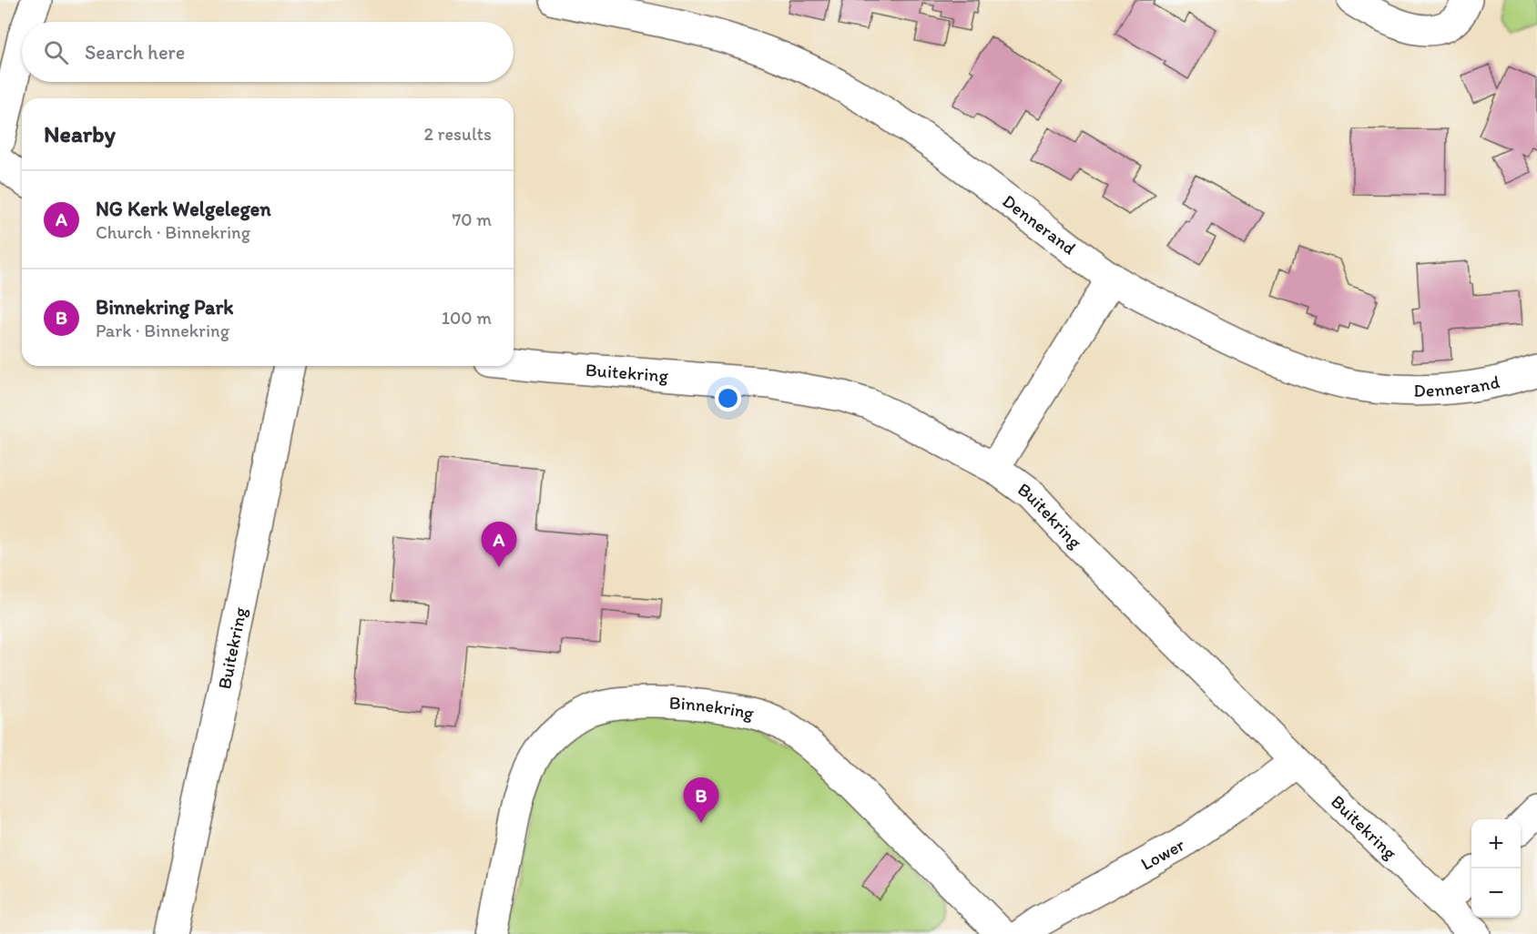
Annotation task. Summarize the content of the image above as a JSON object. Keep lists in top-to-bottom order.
{
  "streets": {
    "street": [
      "Dennerand",
      "Buitekring",
      "Binnekring",
      "Lower"
    ]
  },
  "crossings": [
    ["Buitekring", "Lower"],
    ["Binnekring", "Lower"]
  ],
  "page": {
    "search": "Search here",
    "heading": ["Nearby", "2 results"],
    "list": [
      {
        "mark": "A",
        "name": "NG Kerk Welgelegen",
        "note": "Church · Binnekring",
        "value": "70 m"
      },
      {
        "mark": "B",
        "name": "Binnekring Park",
        "note": "Park · Binnekring",
        "value": "100 m"
      }
    ],
    "pins": ["A", "B"],
    "map_buttons": ["+", "−"]
  }
}
